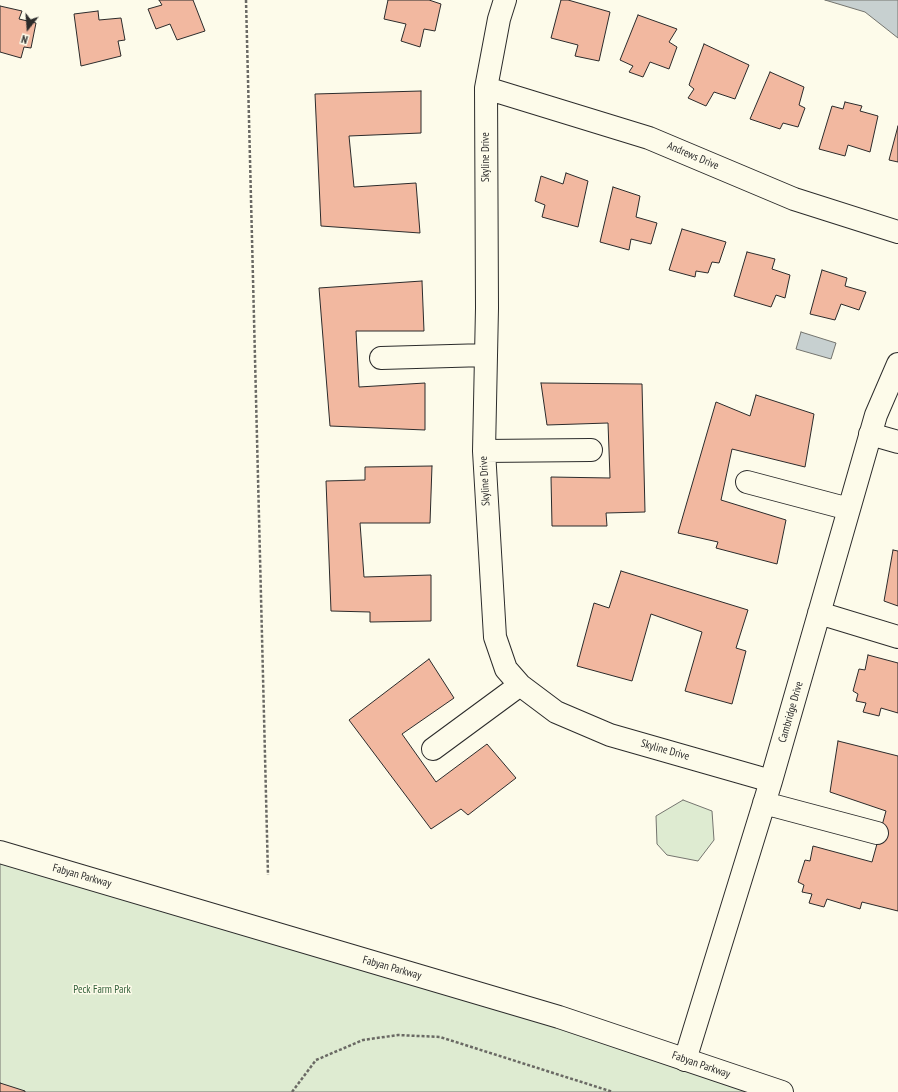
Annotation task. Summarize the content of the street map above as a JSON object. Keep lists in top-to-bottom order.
{
  "streets": {
    "street": [
      "Andrews Drive",
      "Skyline Drive",
      "Cambridge Drive",
      "Fabyan Parkway"
    ]
  },
  "crossings": [
    ["Andrews Drive", "Skyline Drive"],
    ["Skyline Drive", "Cambridge Drive"],
    ["Cambridge Drive", "Fabyan Parkway"]
  ],
  "parks": ["Peck Farm Park"],
  "north": "bottom"
}
